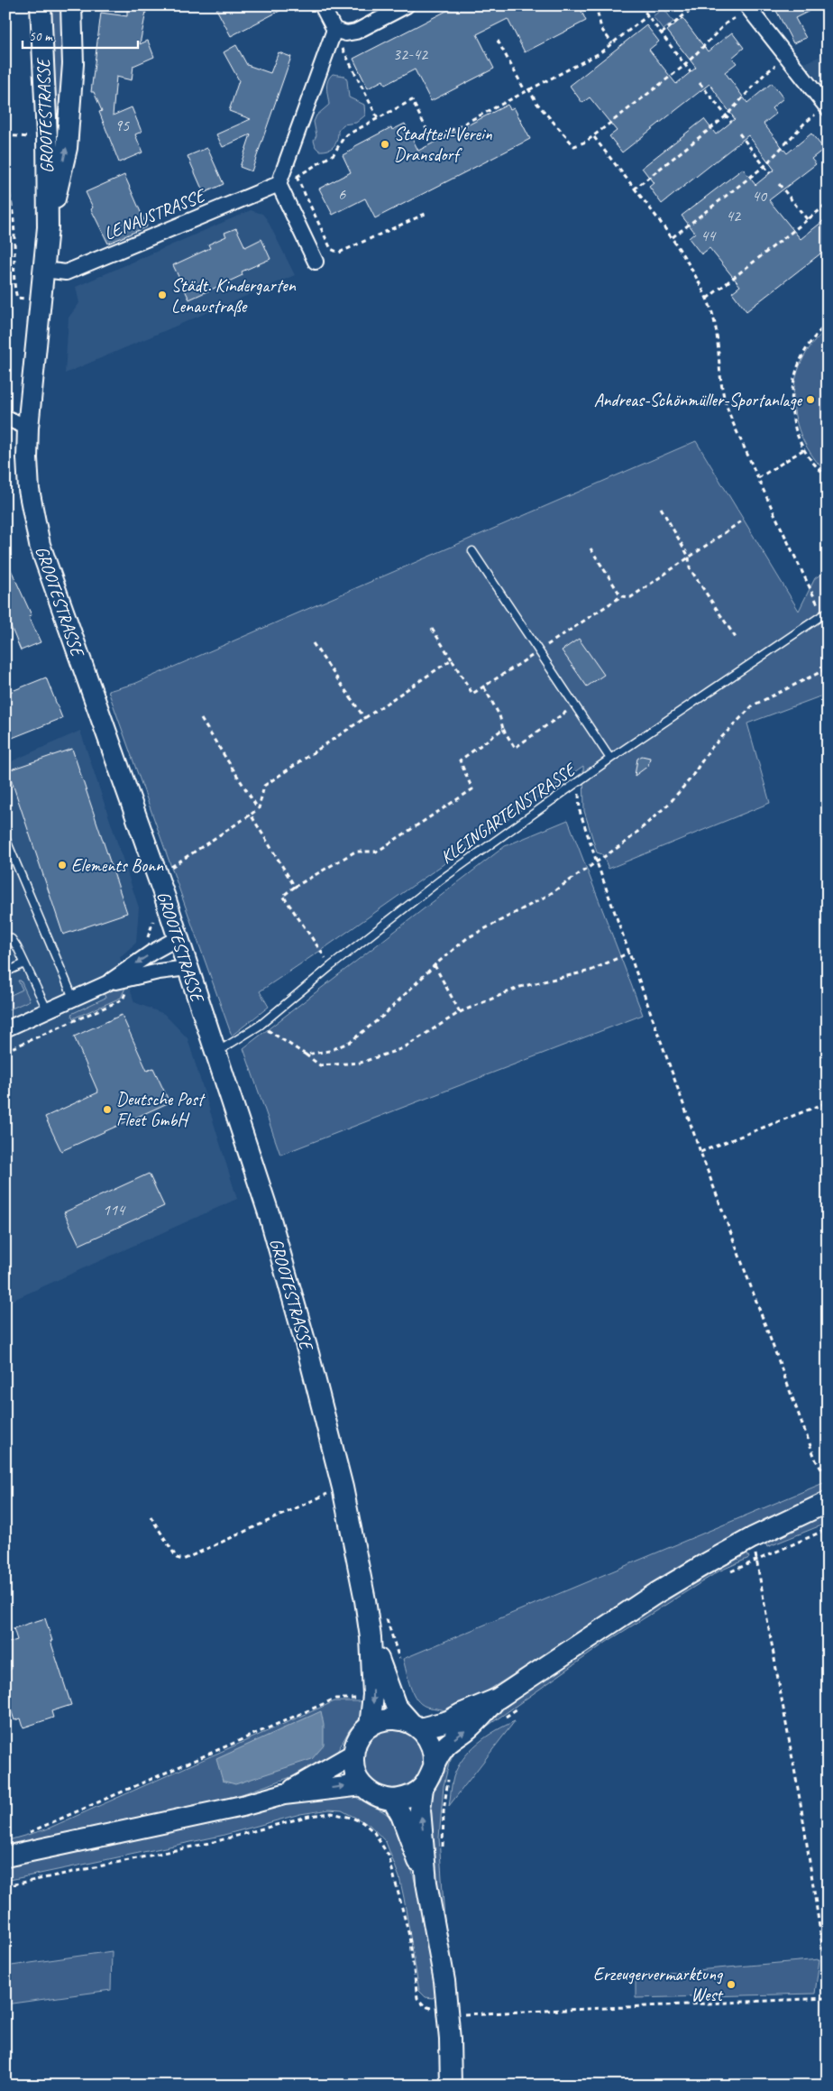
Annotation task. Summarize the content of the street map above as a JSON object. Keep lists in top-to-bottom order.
{
  "streets": {
    "main road": ["GROOTESTRASSE"],
    "street": ["LENAUSTRASSE"],
    "lane": ["KLEINGARTENSTRASSE"]
  },
  "crossings": [
    ["GROOTESTRASSE", "LENAUSTRASSE"],
    ["GROOTESTRASSE", "KLEINGARTENSTRASSE"]
  ],
  "places": [
    "Stadtteil-Verein Dransdorf",
    "Städt. Kindergarten Lenaustraße",
    "Andreas-Schönmüller-Sportanlage",
    "Elements Bonn",
    "Deutsche Post Fleet GmbH",
    "Erzeugervermarktung West"
  ],
  "house_numbers": [
    "32-42",
    "95",
    "6",
    "40",
    "42",
    "44",
    "114"
  ],
  "scale_bar": "50 m"
}
